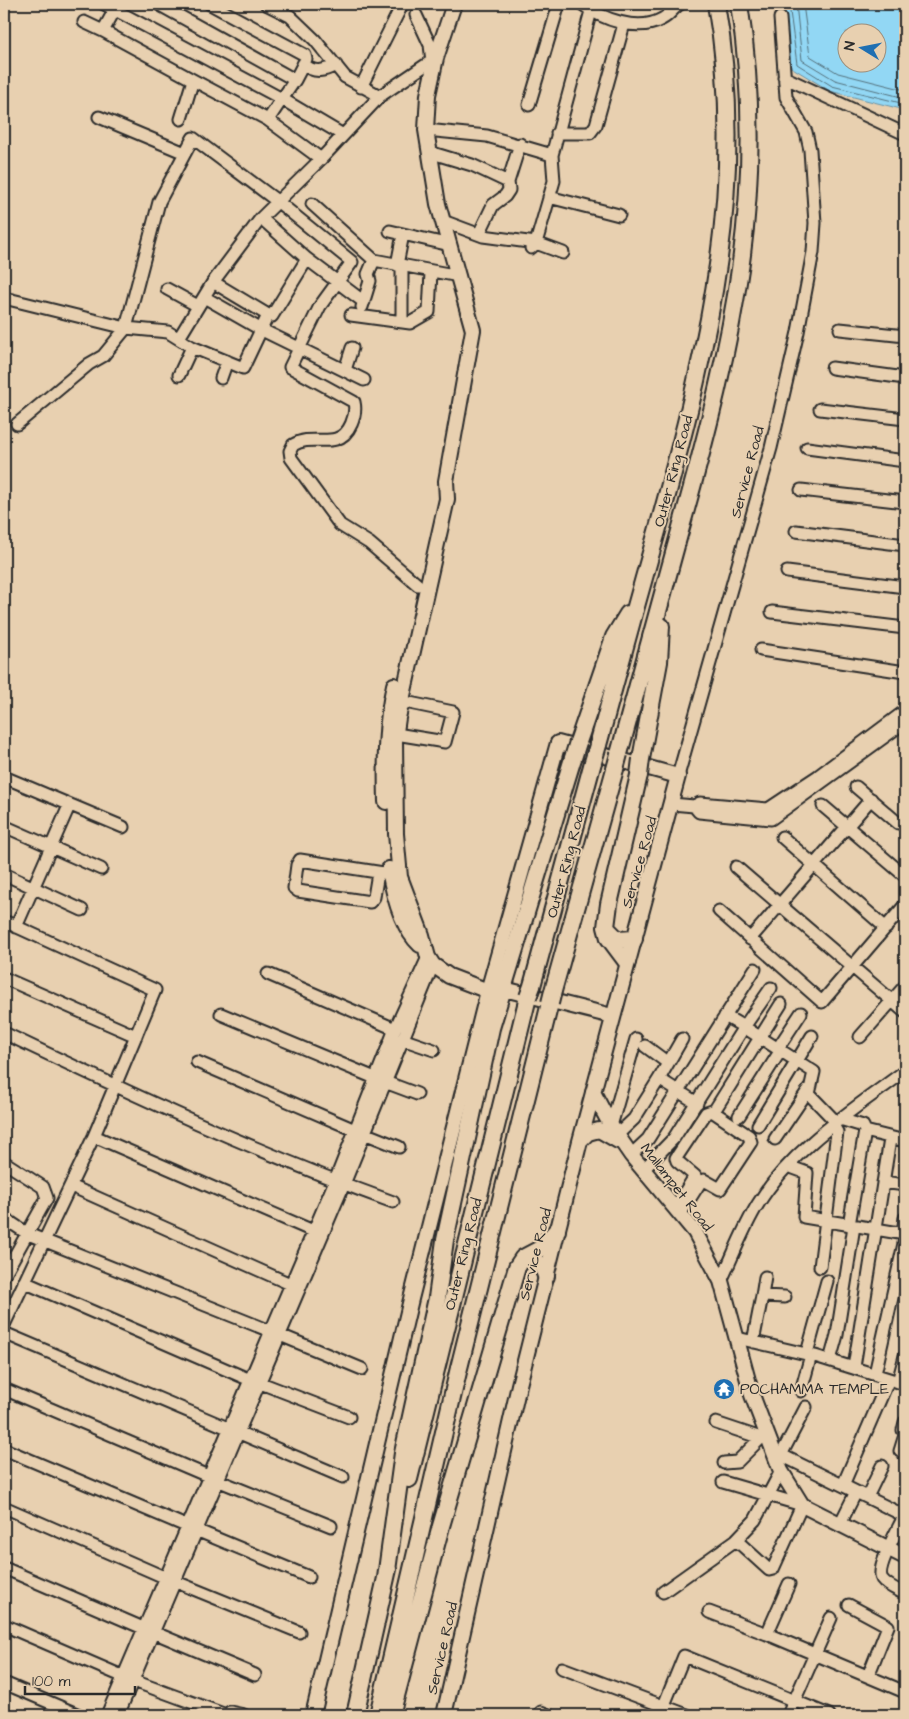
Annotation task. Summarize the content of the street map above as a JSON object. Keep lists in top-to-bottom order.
{
  "streets": {
    "highway": ["Outer Ring Road"],
    "main road": ["Service Road", "Mallampet Road"]
  },
  "crossings": [
    ["Service Road", "Mallampet Road"]
  ],
  "places": {
    "temple": ["POCHAMMA TEMPLE"]
  },
  "scale_bar": "100 m",
  "north": "left"
}
